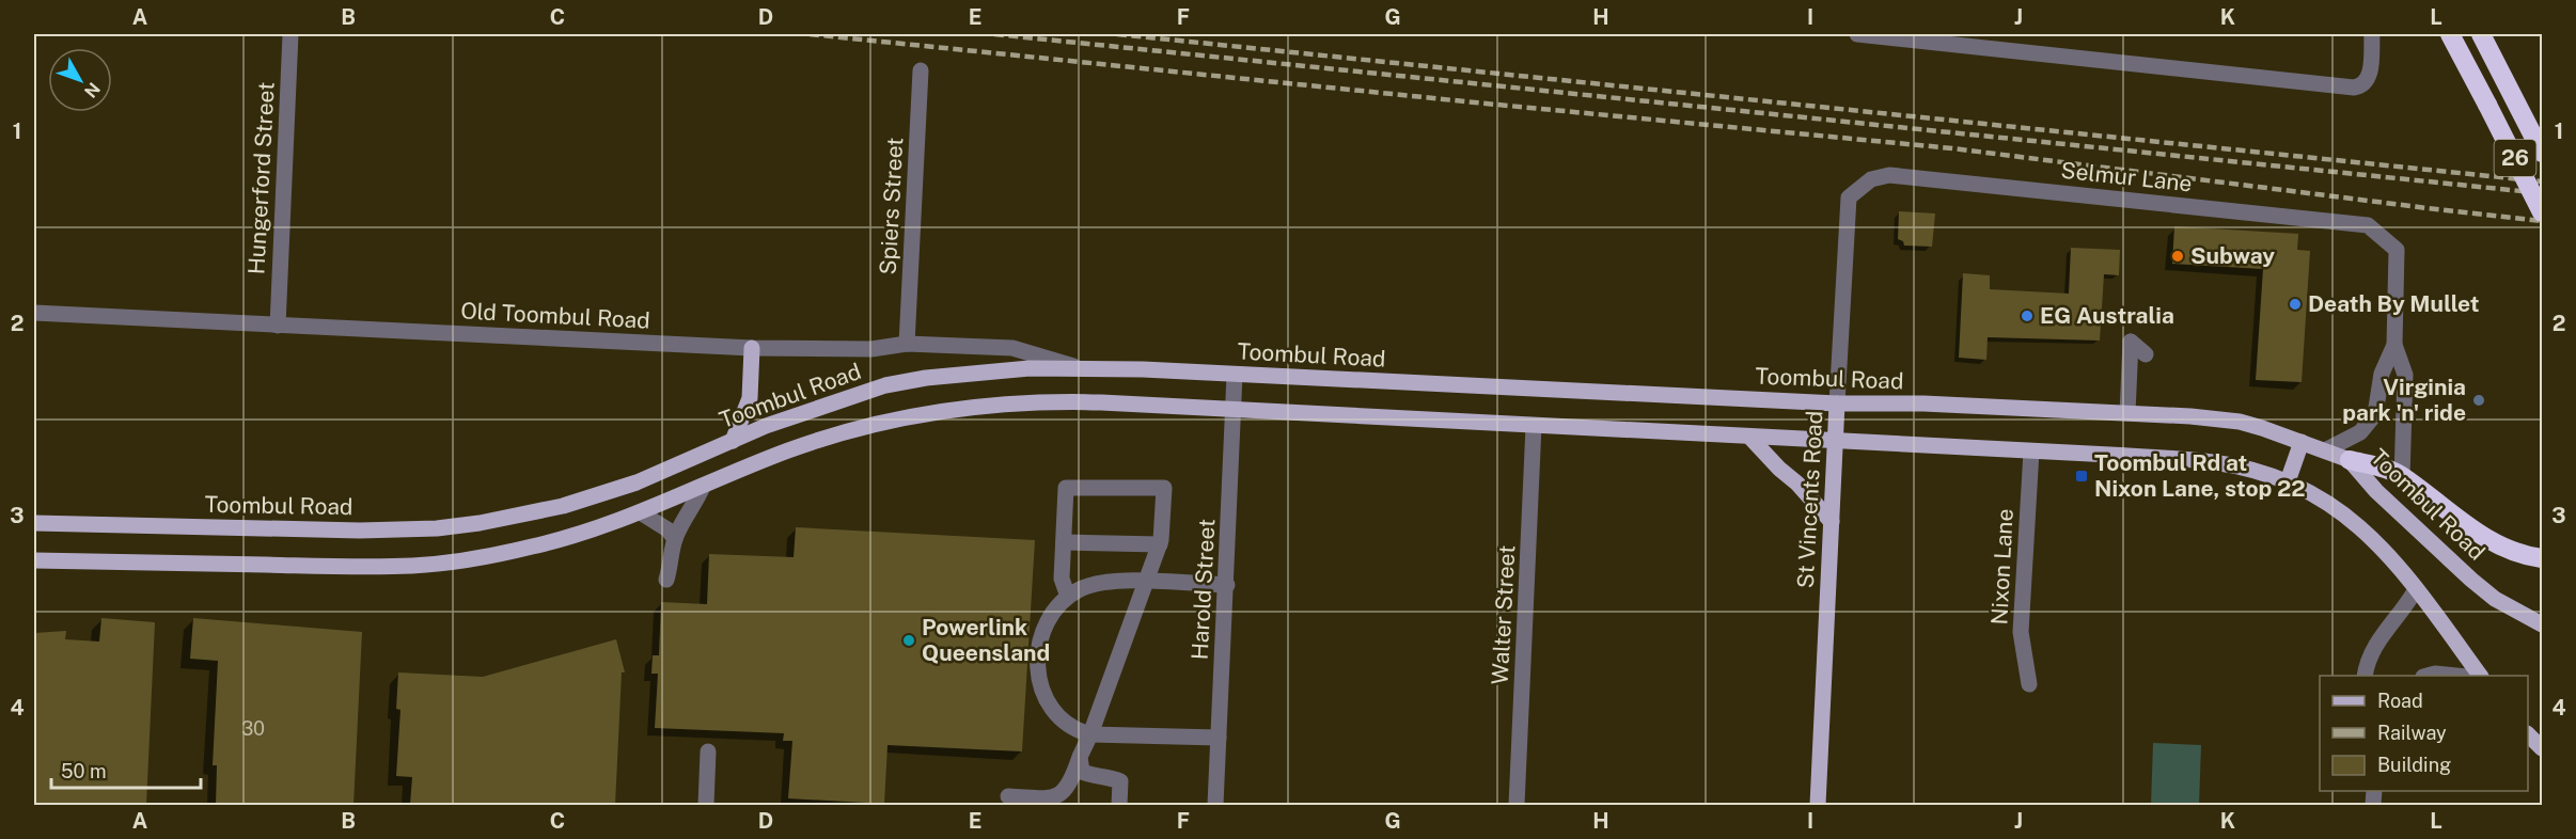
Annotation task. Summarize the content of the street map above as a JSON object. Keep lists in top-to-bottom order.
{
  "streets": {
    "highway": ["26"],
    "main road": ["Toombul Road", "St Vincents Road"],
    "street": [
      "Selmur Lane",
      "Hungerford Street",
      "Spiers Street",
      "Old Toombul Road",
      "Nixon Lane",
      "Harold Street",
      "Walter Street"
    ]
  },
  "crossings": [
    ["Selmur Lane", "St Vincents Road"],
    ["Hungerford Street", "Old Toombul Road"],
    ["Spiers Street", "Old Toombul Road"],
    ["Old Toombul Road", "Toombul Road"],
    ["Toombul Road", "St Vincents Road"],
    ["Toombul Road", "Harold Street"]
  ],
  "places": {
    "other": [
      "Subway",
      "Death By Mullet",
      "EG Australia",
      "Virginia park 'n' ride",
      "Powerlink Queensland"
    ],
    "transit": ["Toombul Rd at Nixon Lane, stop 22"]
  },
  "house_numbers": ["30"],
  "legend": ["Road", "Railway", "Building"],
  "scale_bar": "50 m",
  "north": "bottom right",
  "grid": {
    "columns": [
      "A",
      "B",
      "C",
      "D",
      "E",
      "F",
      "G",
      "H",
      "I",
      "J",
      "K",
      "L"
    ],
    "rows": [
      "1",
      "2",
      "3",
      "4"
    ]
  }
}
